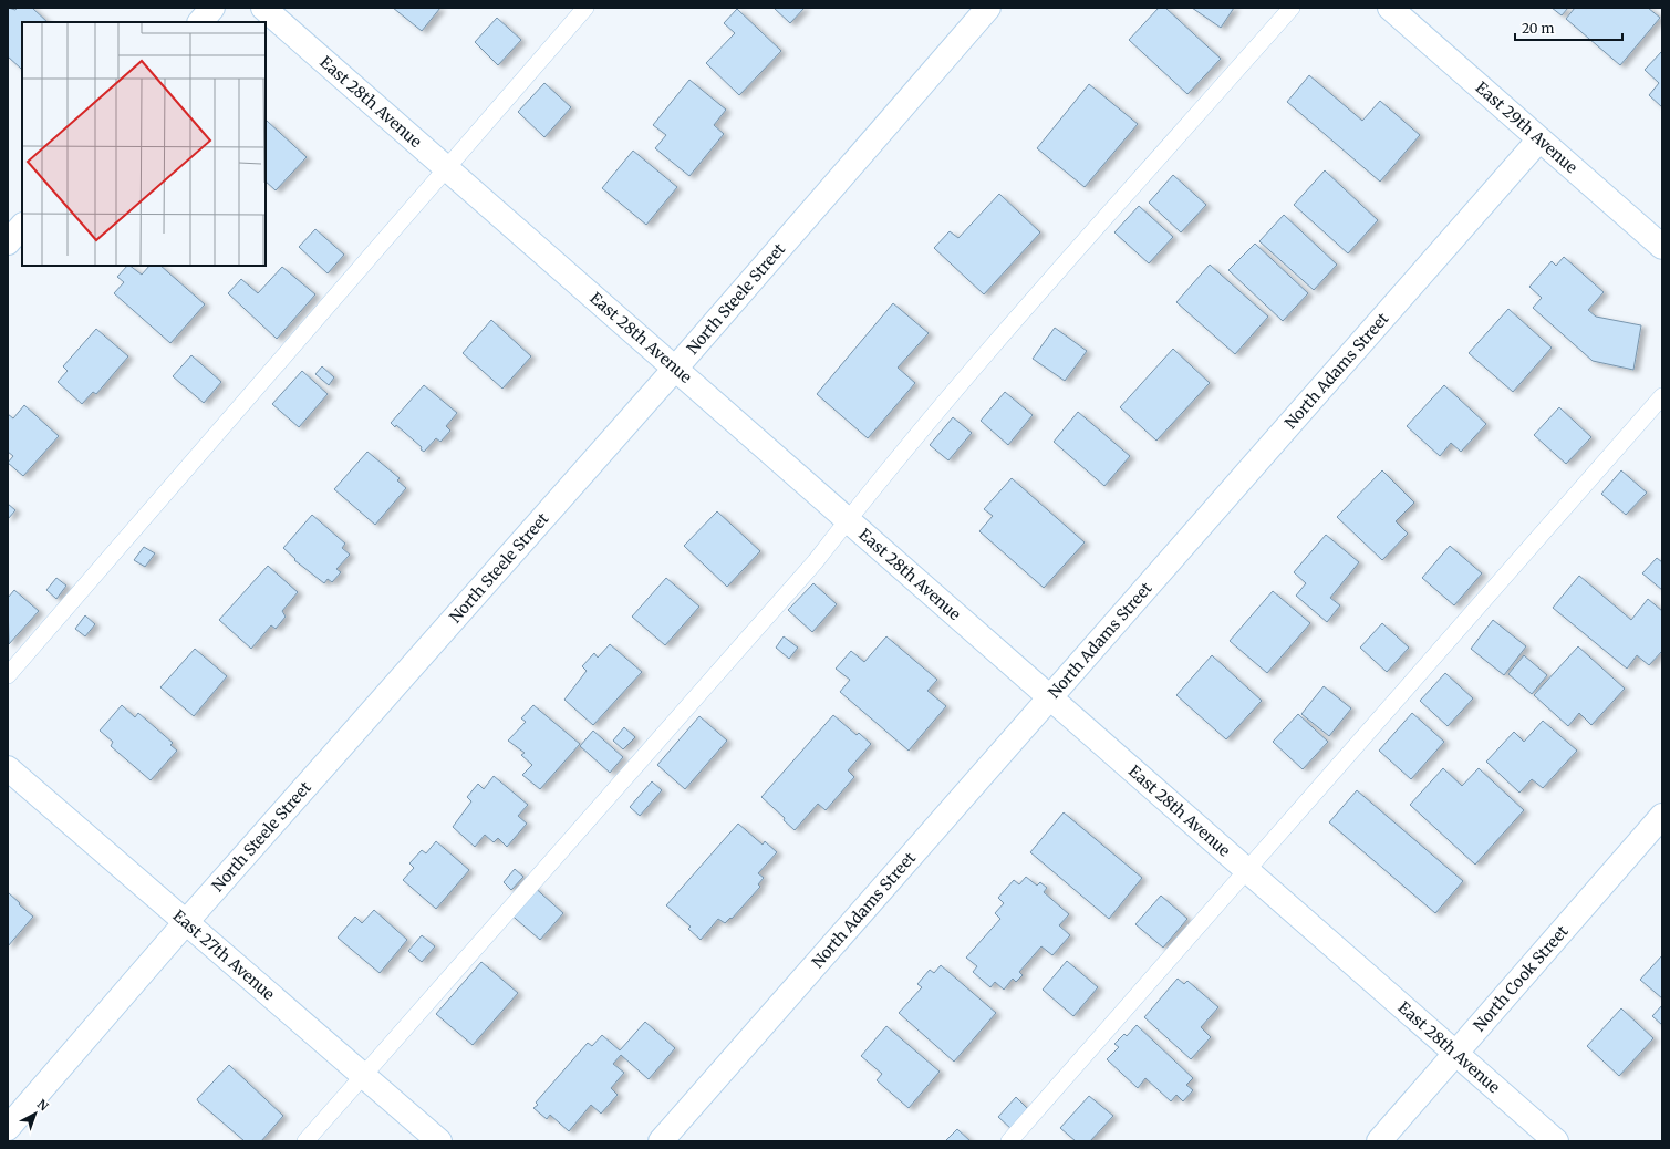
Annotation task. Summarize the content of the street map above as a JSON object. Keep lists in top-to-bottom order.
{
  "streets": {
    "street": [
      "East 28th Avenue",
      "East 29th Avenue",
      "North Steele Street",
      "North Adams Street",
      "East 27th Avenue",
      "North Cook Street"
    ]
  },
  "crossings": [
    ["East 28th Avenue", "North Steele Street"],
    ["East 28th Avenue", "North Adams Street"],
    ["East 28th Avenue", "North Cook Street"],
    ["East 29th Avenue", "North Adams Street"],
    ["North Steele Street", "East 27th Avenue"]
  ],
  "scale_bar": "20 m",
  "north": "top right"
}
